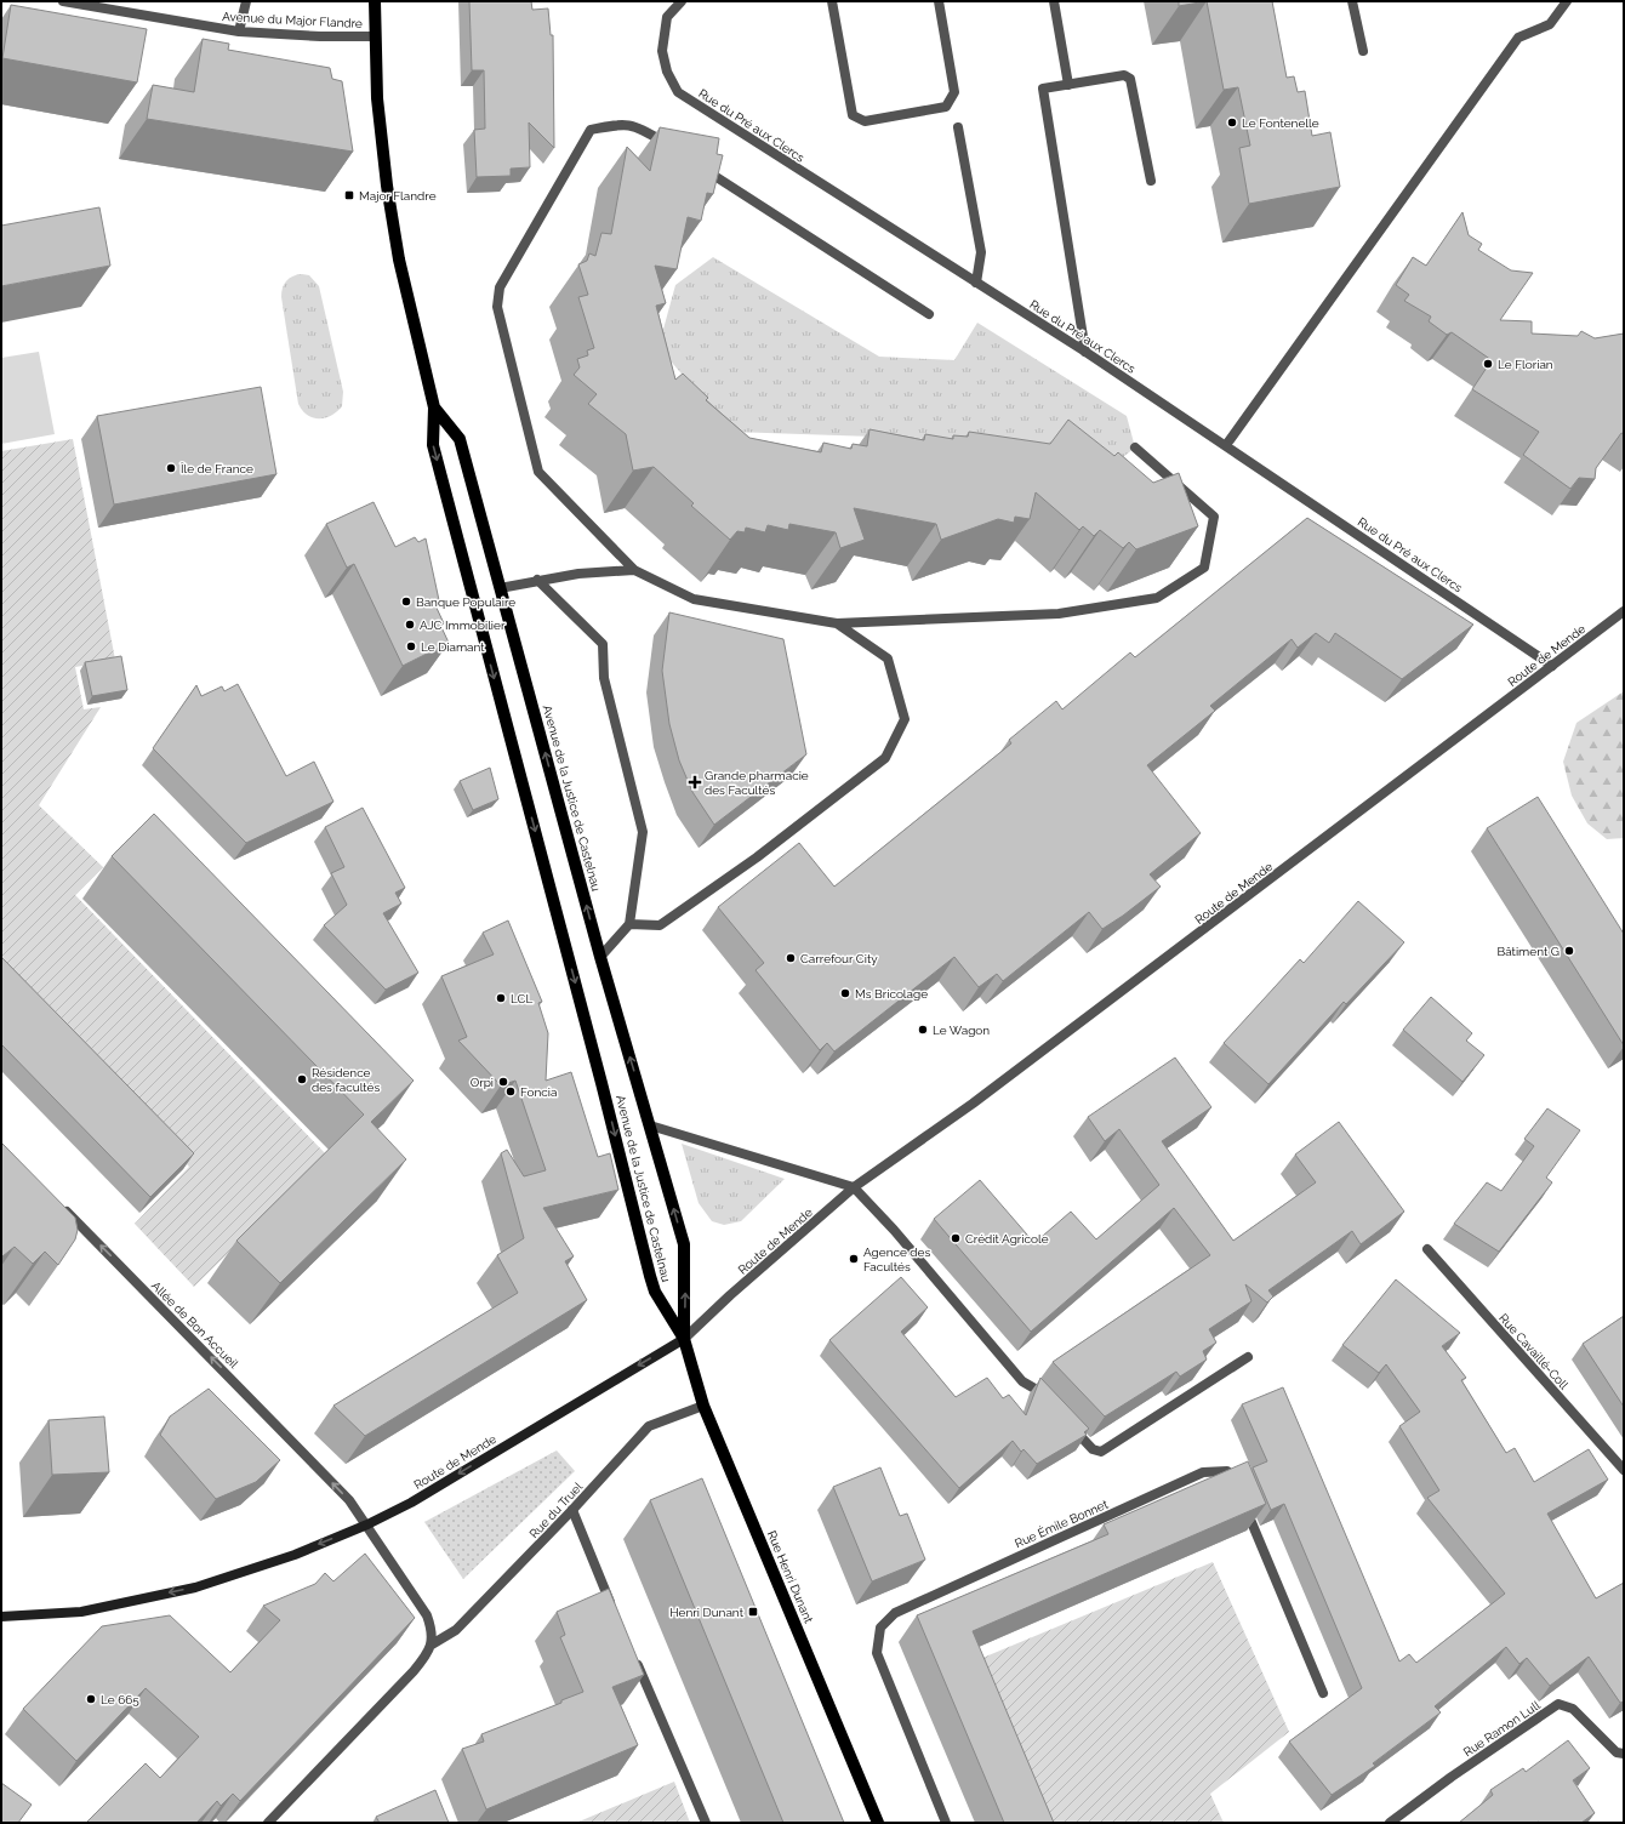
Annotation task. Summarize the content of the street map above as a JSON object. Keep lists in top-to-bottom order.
{
  "streets": {
    "main road": ["Route de Mende", "Avenue de la Justice de Castelnau", "Rue Henri Dunant"],
    "street": [
      "Avenue du Major Flandre",
      "Rue du Pré aux Clercs",
      "Allée de Bon Accueil",
      "Rue Cavaillé-Coll",
      "Rue du Truel",
      "Rue Émile Bonnet",
      "Rue Ramon Lull"
    ]
  },
  "crossings": [
    ["Avenue du Major Flandre", "Avenue de la Justice de Castelnau"],
    ["Rue du Pré aux Clercs", "Route de Mende"],
    ["Route de Mende", "Avenue de la Justice de Castelnau"],
    ["Route de Mende", "Allée de Bon Accueil"],
    ["Route de Mende", "Rue Henri Dunant"],
    ["Avenue de la Justice de Castelnau", "Rue Henri Dunant"],
    ["Rue du Truel", "Rue Henri Dunant"]
  ],
  "one_way": ["Route de Mende", "Allée de Bon Accueil"],
  "places": {
    "other": [
      "Le Fontenelle",
      "Le Florian",
      "Île de France",
      "Banque Populaire",
      "AJC Immobilier",
      "Le Diamant",
      "Bâtiment G",
      "Carrefour City",
      "Ms Bricolage",
      "LCL",
      "Le Wagon",
      "Résidence des facultés",
      "Orpi",
      "Foncia",
      "Crédit Agricole",
      "Agence des Facultés",
      "Le 665"
    ],
    "transit": ["Major Flandre", "Henri Dunant"],
    "health": ["Grande pharmacie des Facultés"]
  }
}
